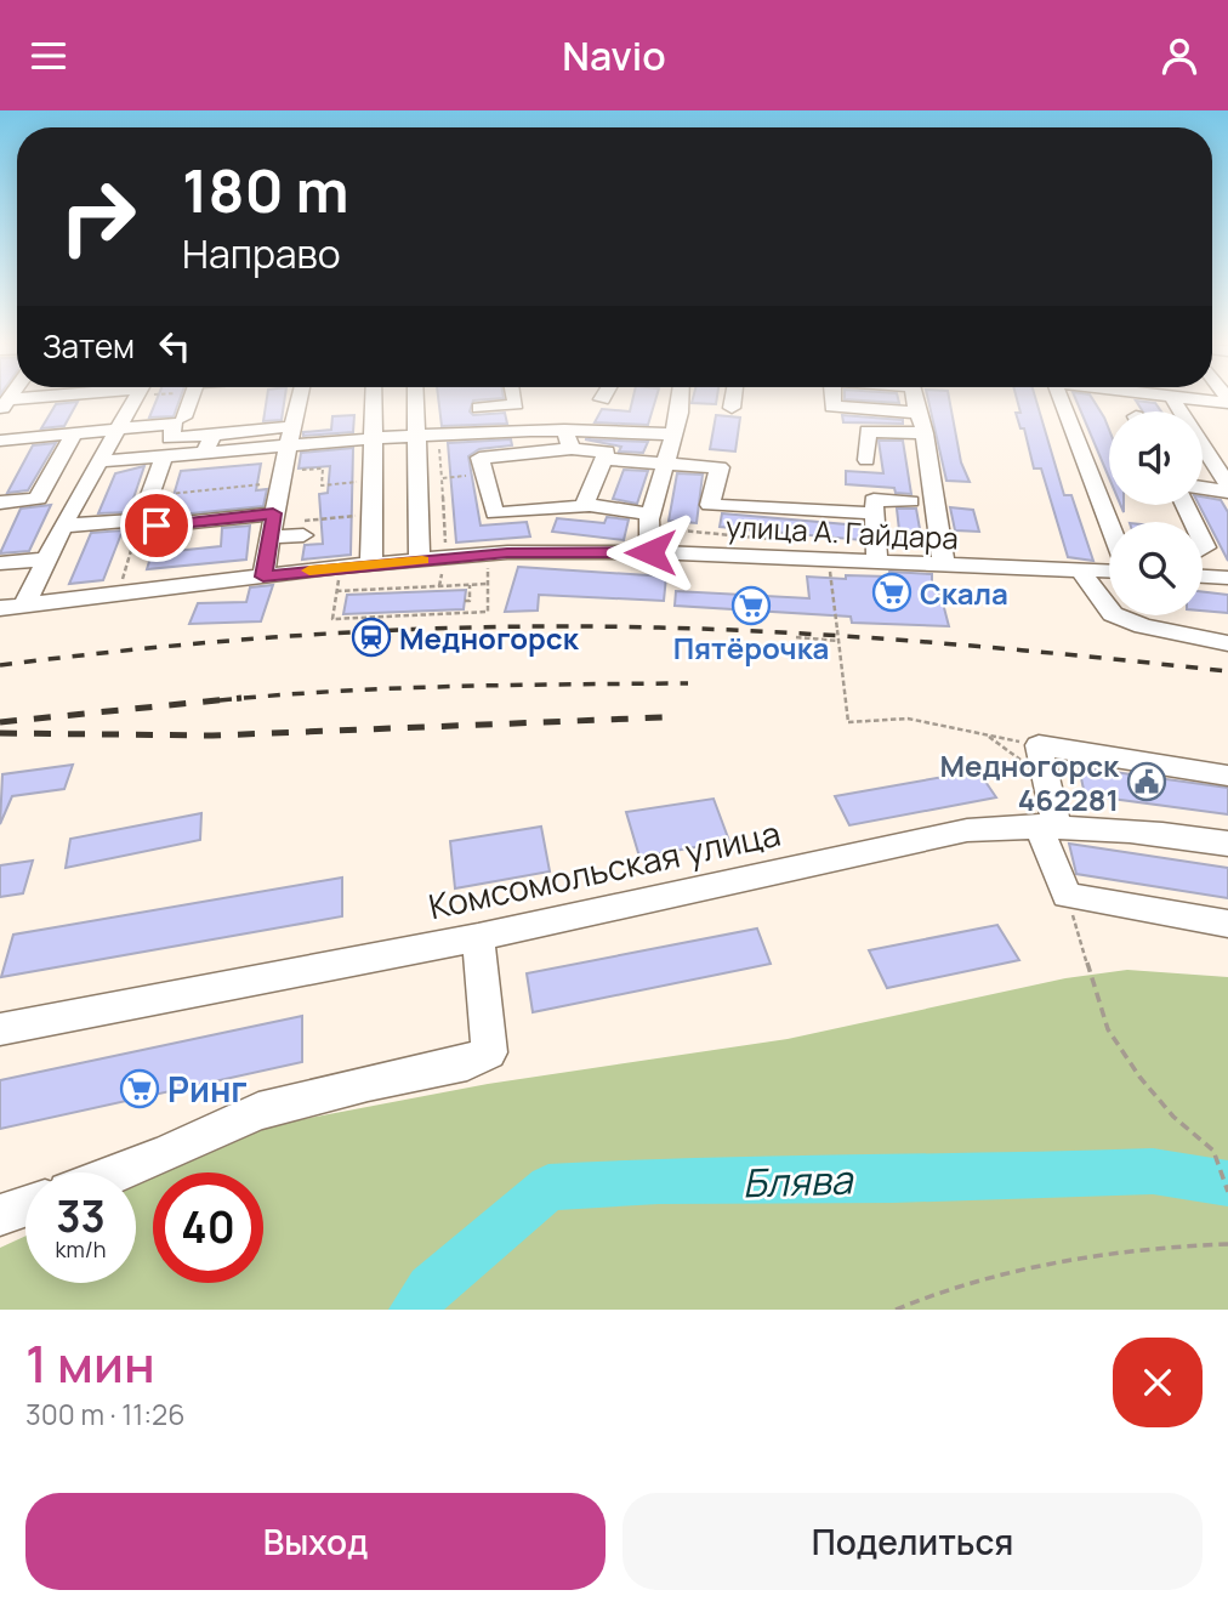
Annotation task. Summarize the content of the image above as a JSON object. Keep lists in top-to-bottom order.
{
  "streets": {
    "street": ["улица А. Гайдара", "Комсомольская улица"]
  },
  "water": ["Блява"],
  "places": {
    "supermarket": ["Скала", "Пятёрочка", "Ринг"],
    "station": ["Медногорск"],
    "public building": ["Медногорск 462281"]
  },
  "page": {
    "header": "Navio",
    "turn": ["180 m", "Направо"],
    "then": "Затем",
    "speed": "33 km/h",
    "limit": "40",
    "heading": ["1 мин", "300 m · 11:26"],
    "buttons": ["Выход", "Поделиться"]
  }
}
